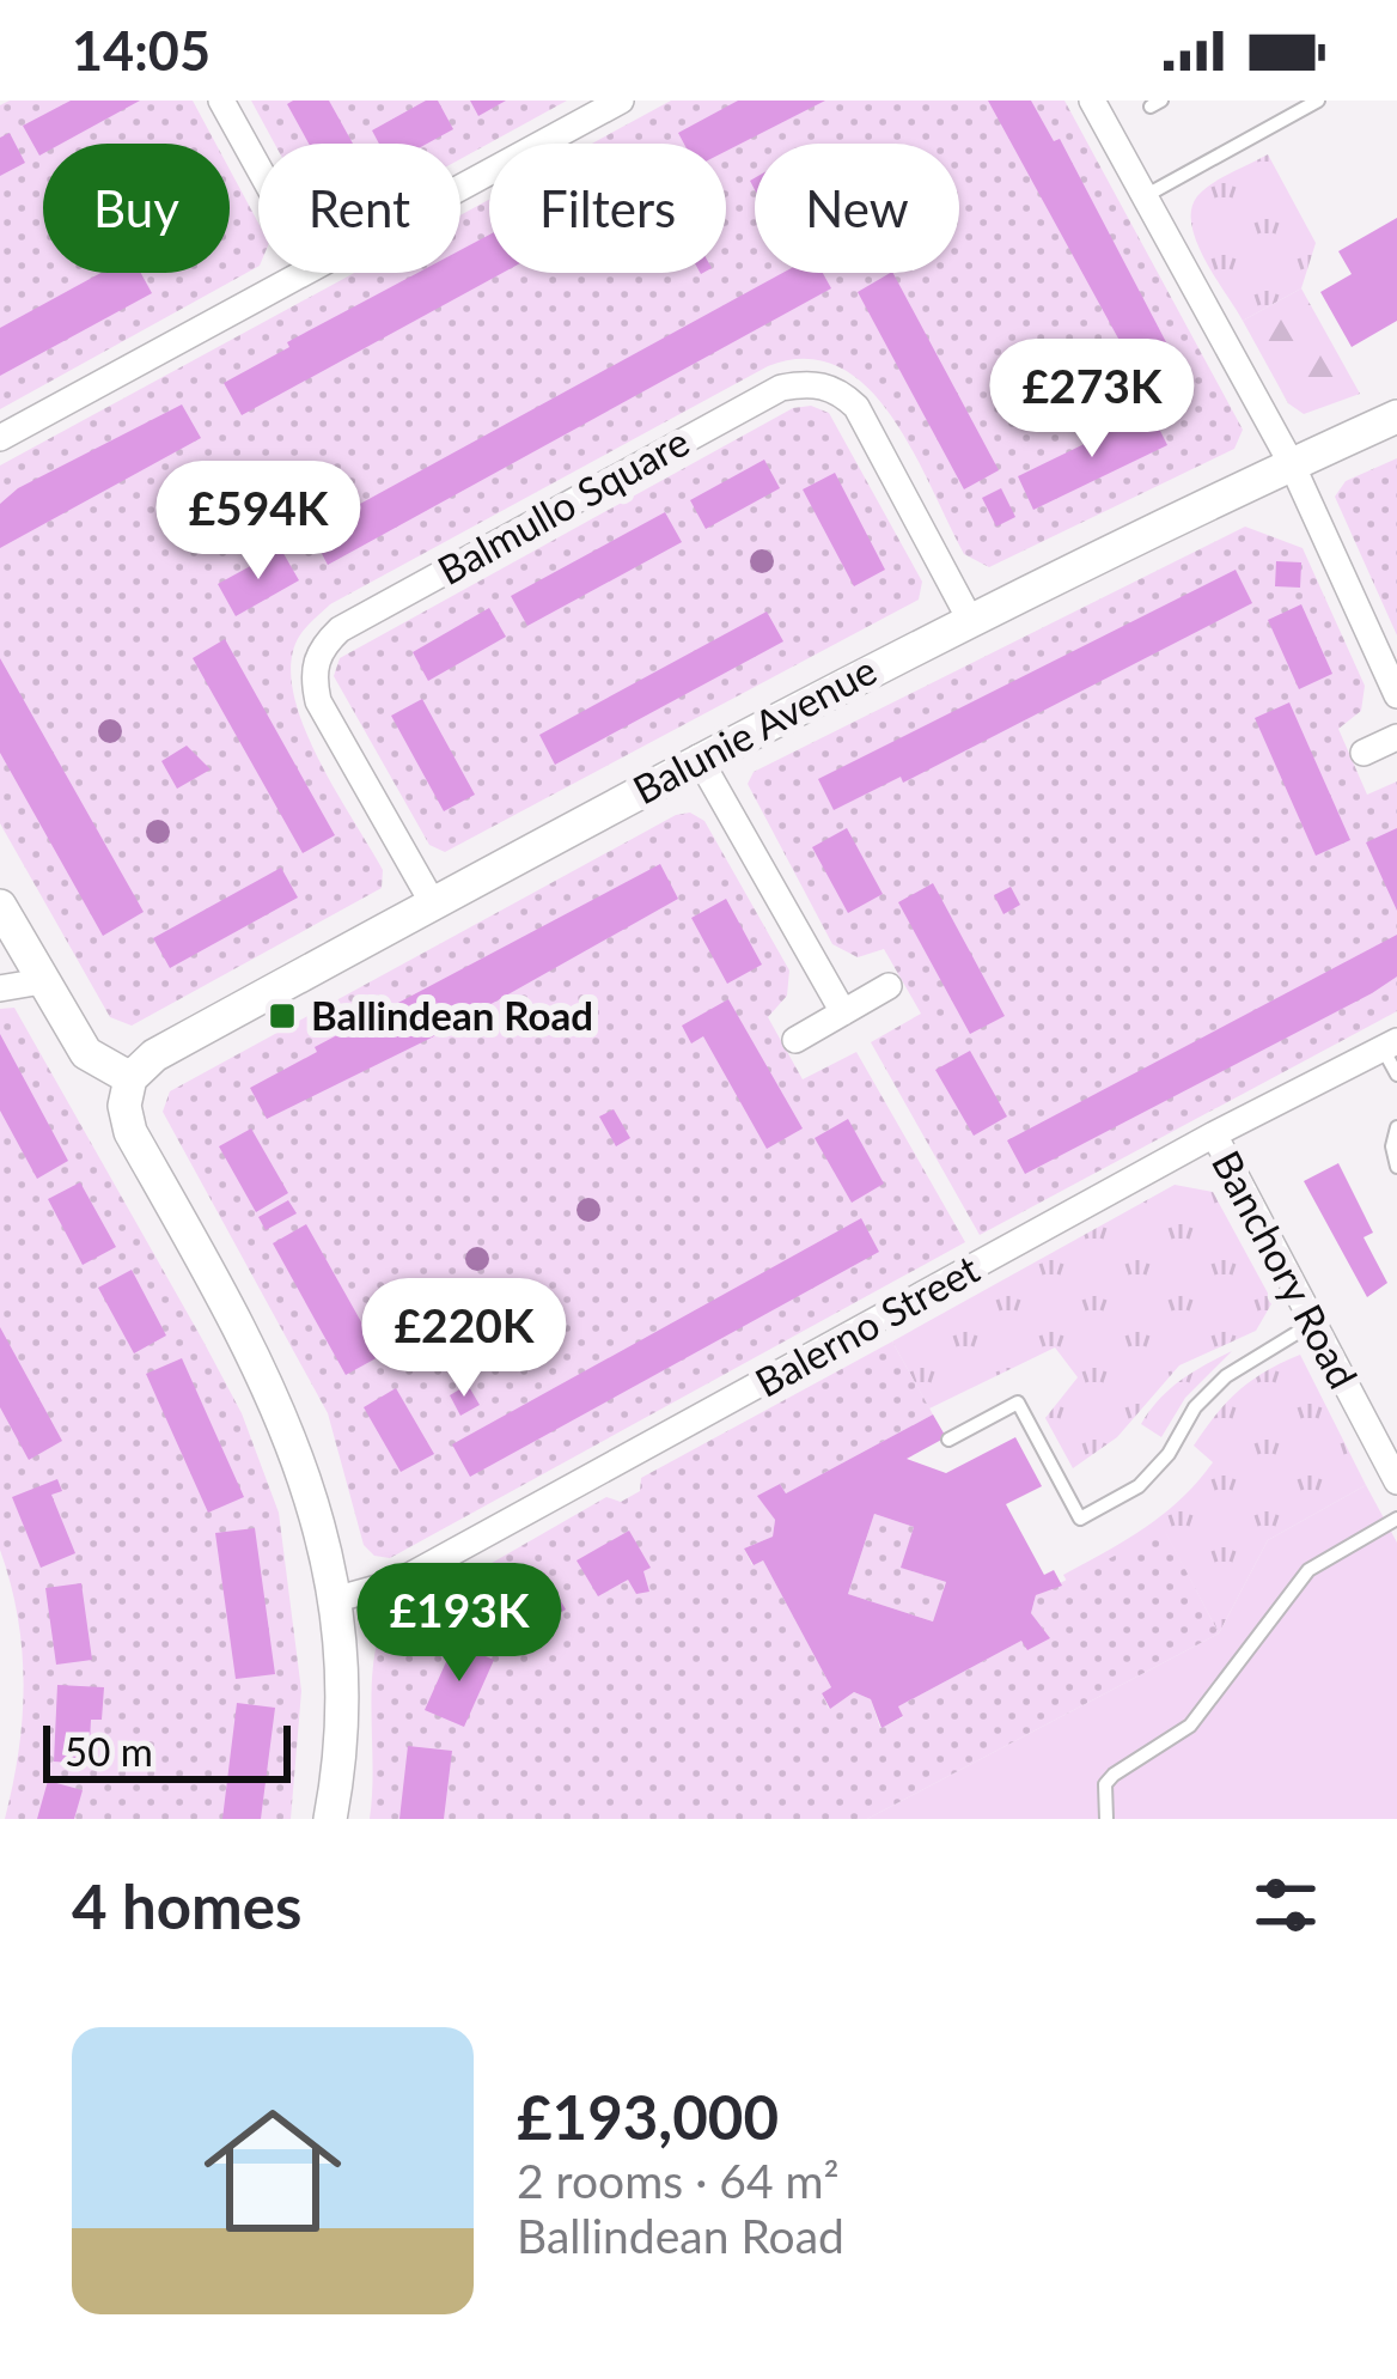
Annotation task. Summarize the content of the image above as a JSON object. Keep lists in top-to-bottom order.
{
  "streets": {
    "street": [
      "Balmullo Square",
      "Balunie Avenue",
      "Banchory Road",
      "Balerno Street"
    ]
  },
  "crossings": [
    ["Balmullo Square", "Balunie Avenue"],
    ["Banchory Road", "Balerno Street"]
  ],
  "places": {
    "transit": ["Ballindean Road"]
  },
  "scale_bar": "50 m",
  "page": {
    "status": "14:05",
    "chip": [
      "Buy",
      "Rent",
      "Filters",
      "New"
    ],
    "price": [
      "£273K",
      "£594K",
      "£220K",
      "£193K"
    ],
    "scale": "50 m",
    "heading": "4 homes",
    "list": [
      {
        "name": "£193,000",
        "note": "2 rooms · 64 m² · Ballindean Road"
      }
    ]
  }
}
